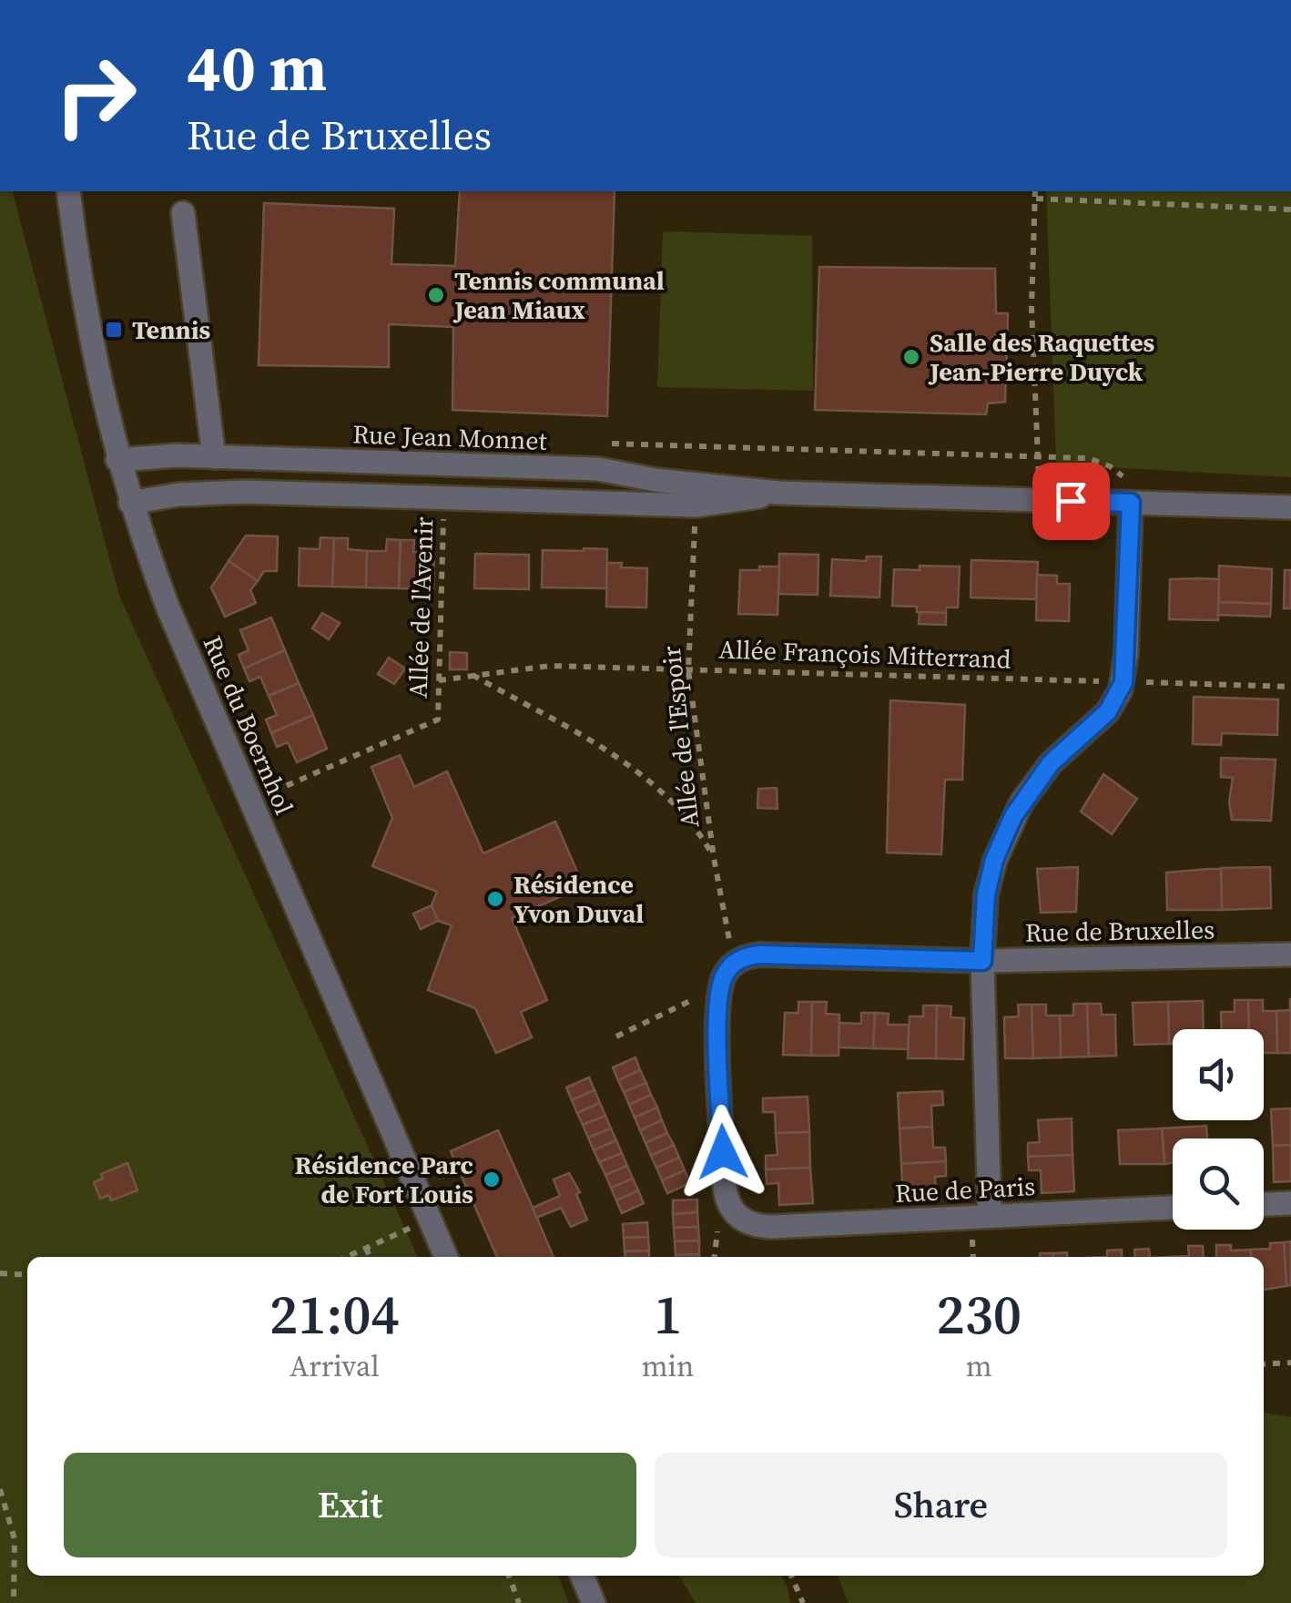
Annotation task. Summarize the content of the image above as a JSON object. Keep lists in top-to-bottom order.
{
  "streets": {
    "street": [
      "Rue Jean Monnet",
      "Rue du Boernhol",
      "Rue de Bruxelles",
      "Rue de Paris"
    ],
    "path": ["Allée de l'Avenir", "Allée François Mitterrand", "Allée de l'Espoir"]
  },
  "crossings": [
    ["Rue Jean Monnet", "Allée de l'Avenir"],
    ["Rue Jean Monnet", "Rue du Boernhol"],
    ["Rue Jean Monnet", "Allée de l'Espoir"],
    ["Allée de l'Avenir", "Allée François Mitterrand"],
    ["Allée de l'Avenir", "Rue du Boernhol"],
    ["Allée François Mitterrand", "Allée de l'Espoir"],
    ["Allée de l'Espoir", "Rue de Bruxelles"]
  ],
  "places": {
    "other": [
      "Tennis communal Jean Miaux",
      "Salle des Raquettes Jean-Pierre Duyck",
      "Résidence Yvon Duval",
      "Résidence Parc de Fort Louis"
    ],
    "transit": ["Tennis"]
  },
  "page": {
    "turn": ["40 m", "Rue de Bruxelles"],
    "eta": [
      "21:04",
      "Arrival",
      "1",
      "min",
      "230",
      "m"
    ],
    "buttons": ["Exit", "Share"]
  }
}
